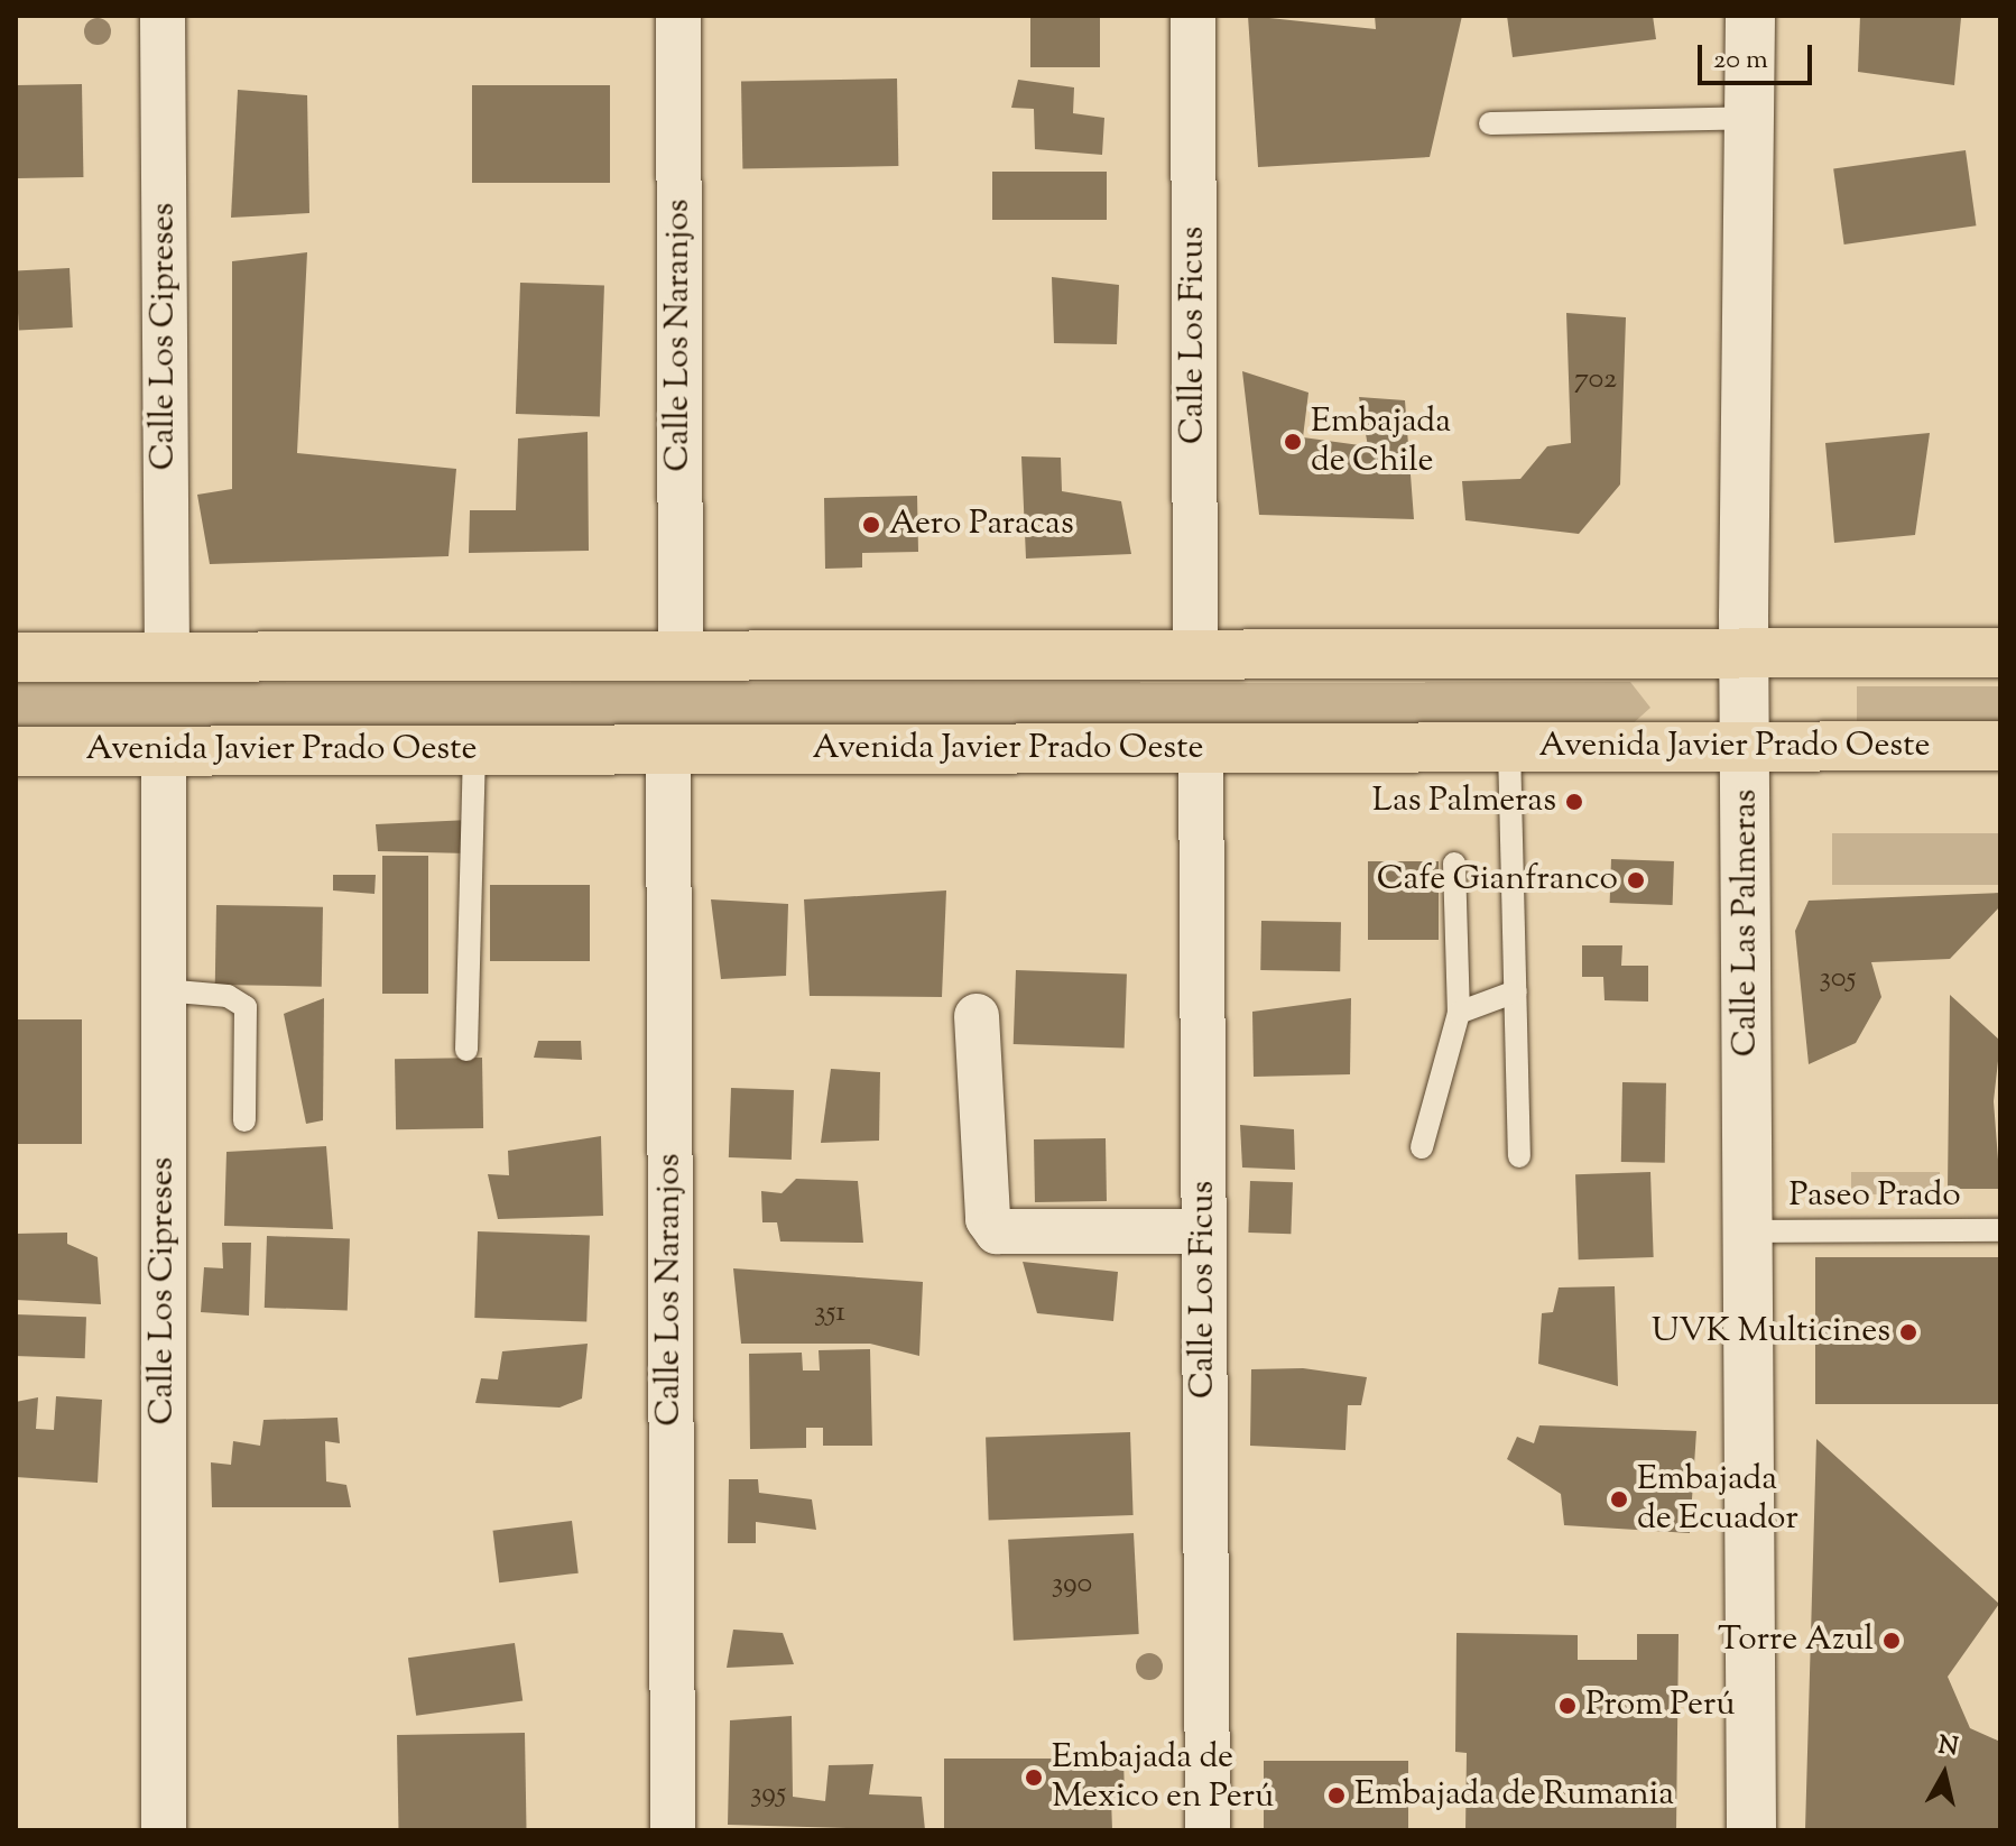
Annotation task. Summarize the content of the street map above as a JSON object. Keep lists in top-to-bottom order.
{
  "streets": {
    "main road": ["Avenida Javier Prado Oeste"],
    "street": [
      "Calle Los Naranjos",
      "Calle Los Ficus",
      "Calle Los Cipreses",
      "Calle Las Palmeras"
    ],
    "lane": ["Paseo Prado"]
  },
  "crossings": [
    ["Calle Los Naranjos", "Avenida Javier Prado Oeste"],
    ["Calle Los Ficus", "Avenida Javier Prado Oeste"],
    ["Calle Los Cipreses", "Avenida Javier Prado Oeste"],
    ["Avenida Javier Prado Oeste", "Calle Las Palmeras"],
    ["Calle Las Palmeras", "Paseo Prado"]
  ],
  "places": [
    "Embajada de Chile",
    "Aero Paracas",
    "Las Palmeras",
    "Cafe Gianfranco",
    "UVK Multicines",
    "Embajada de Ecuador",
    "Torre Azul",
    "Prom Perú",
    "Embajada de Mexico en Perú",
    "Embajada de Rumania"
  ],
  "house_numbers": [
    "702",
    "305",
    "351",
    "390",
    "395"
  ],
  "scale_bar": "20 m",
  "north": "top"
}
